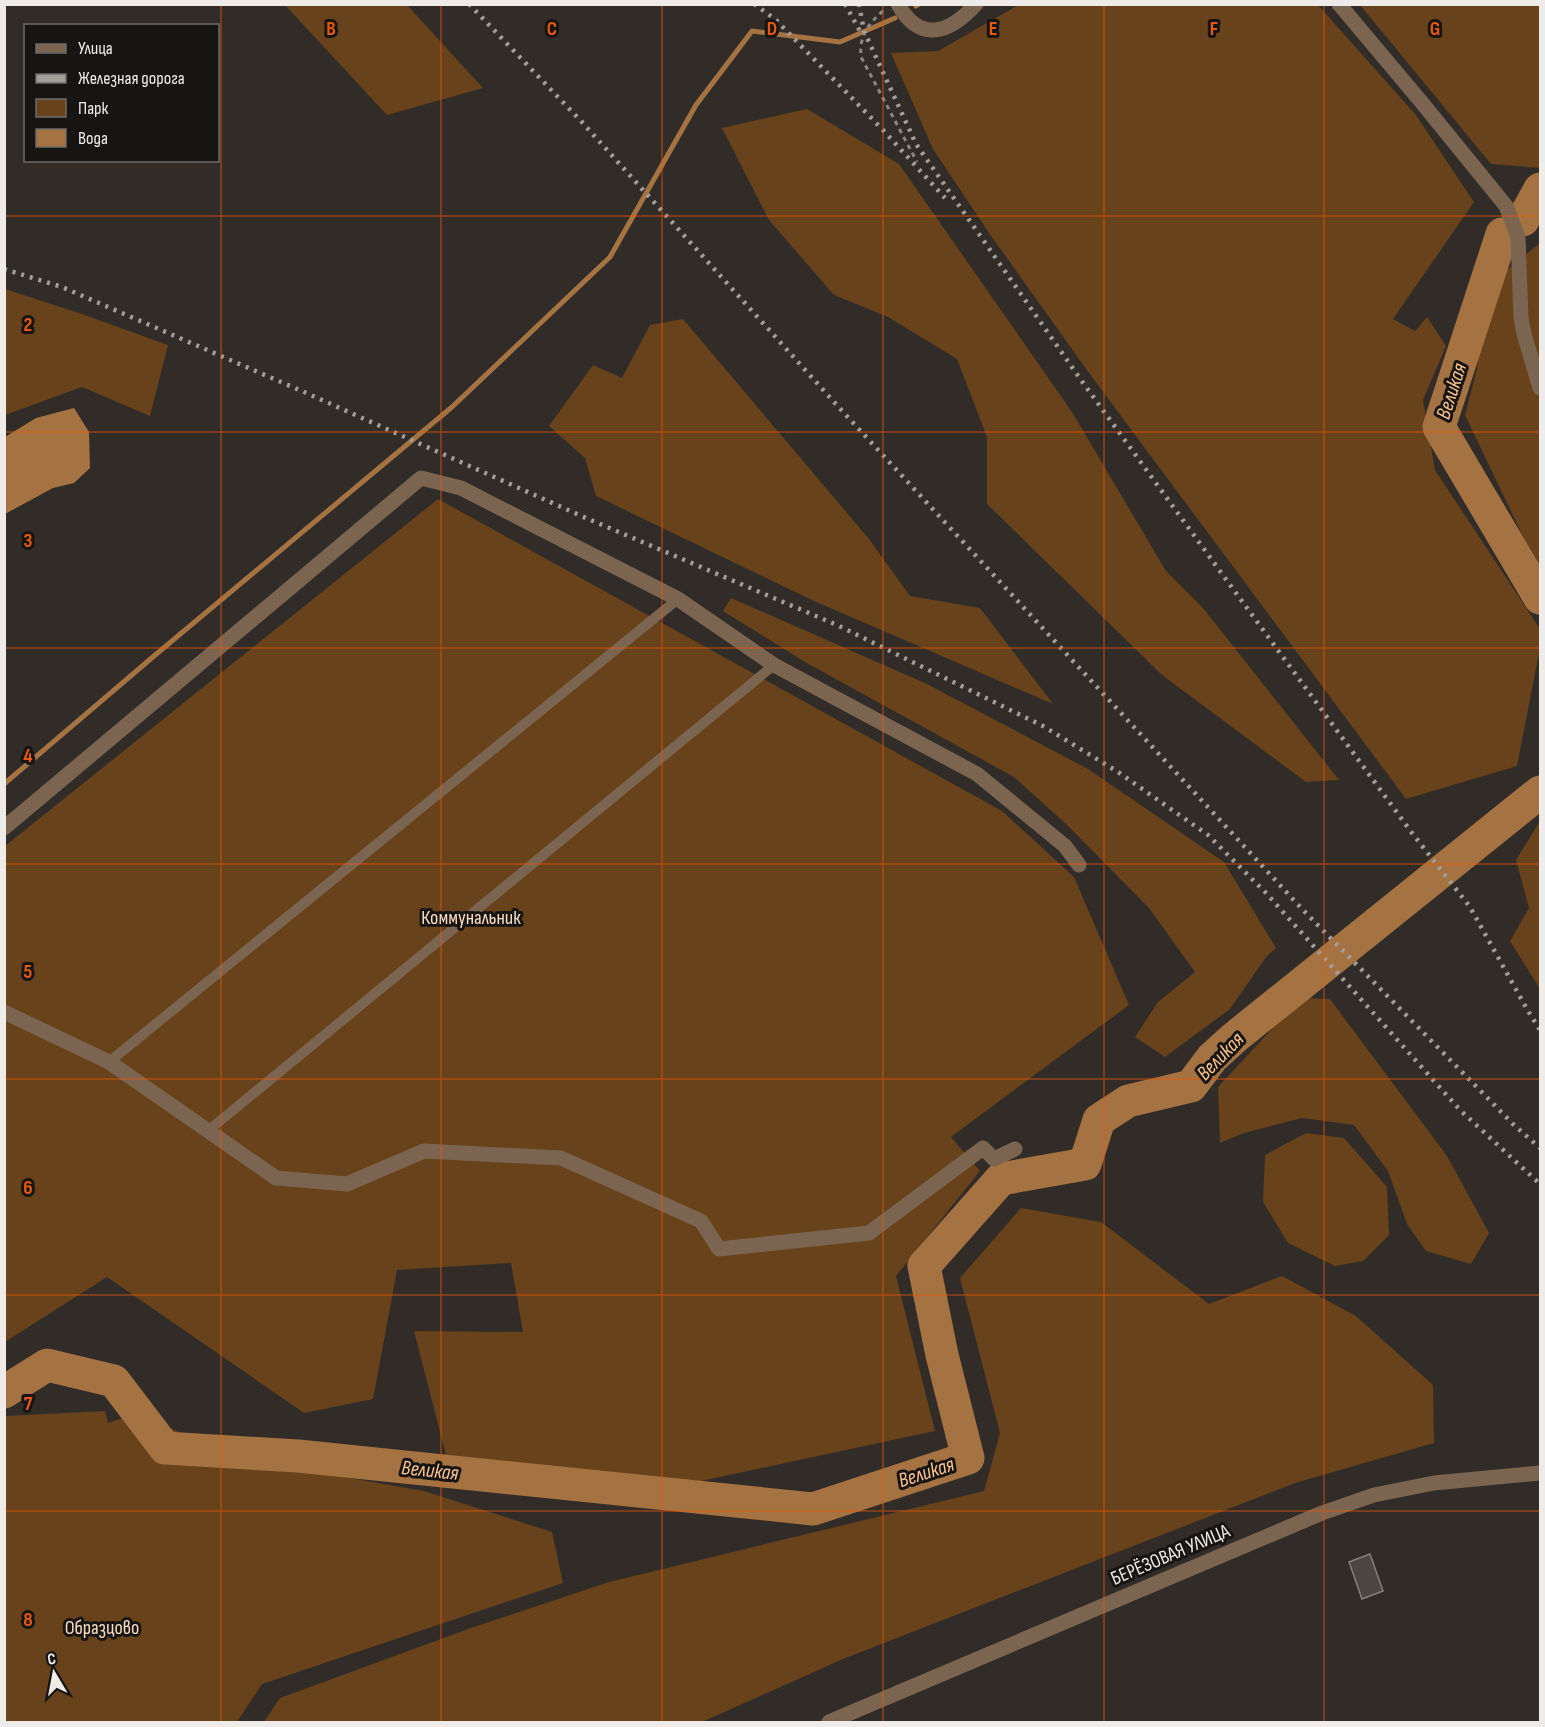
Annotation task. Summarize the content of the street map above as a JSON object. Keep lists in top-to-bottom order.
{
  "streets": {
    "street": ["БЕРЁЗОВАЯ УЛИЦА"]
  },
  "water": ["Великая"],
  "parks": ["Коммунальник", "Образцово"],
  "legend": [
    "Улица",
    "Железная дорога",
    "Парк",
    "Вода"
  ],
  "north": "top",
  "grid": {
    "columns": [
      "B",
      "C",
      "D",
      "E",
      "F",
      "G"
    ],
    "rows": [
      "2",
      "3",
      "4",
      "5",
      "6",
      "7",
      "8"
    ]
  }
}
